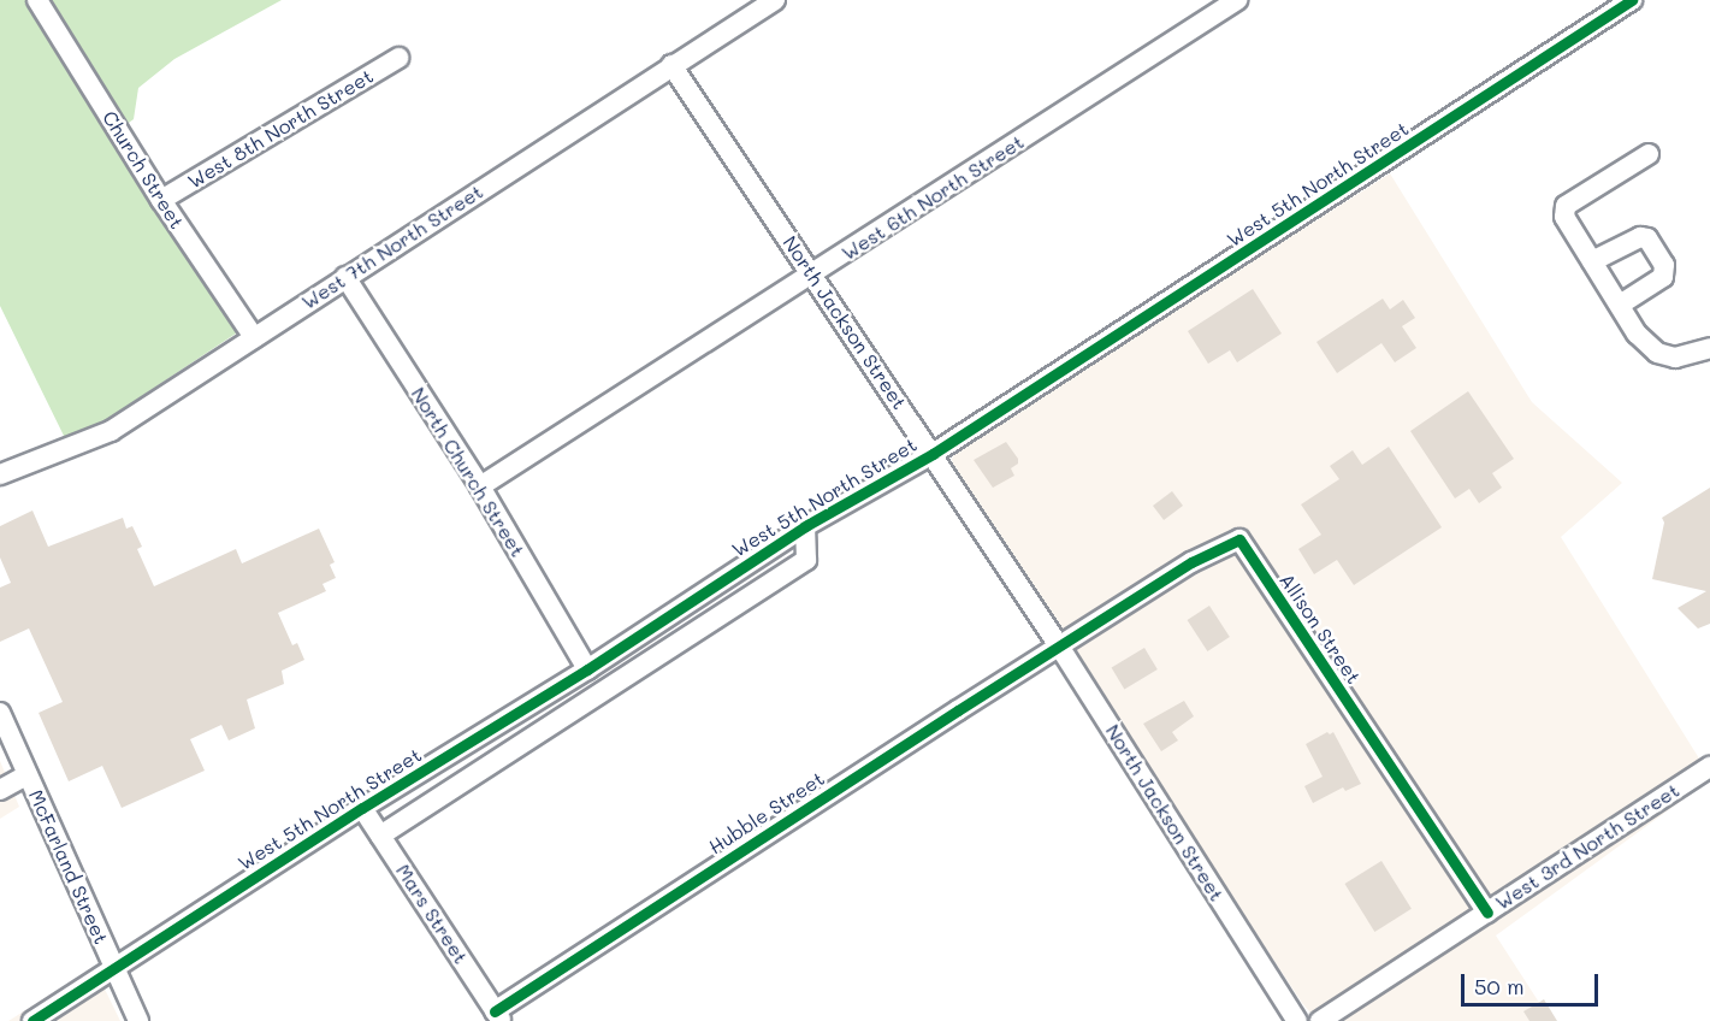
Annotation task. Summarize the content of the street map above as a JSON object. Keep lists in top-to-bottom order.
{
  "streets": {
    "street": [
      "West 8th North Street",
      "Church Street",
      "West 5th North Street",
      "West 6th North Street",
      "West 7th North Street",
      "North Jackson Street",
      "North Church Street",
      "Allison Street",
      "Hubble Street",
      "West 3rd North Street",
      "McFarland Street",
      "Mars Street"
    ]
  },
  "crossings": [
    ["West 8th North Street", "Church Street"],
    ["Church Street", "West 7th North Street"],
    ["West 5th North Street", "North Jackson Street"],
    ["West 5th North Street", "North Church Street"],
    ["West 5th North Street", "McFarland Street"],
    ["West 5th North Street", "Mars Street"],
    ["West 6th North Street", "North Jackson Street"],
    ["West 6th North Street", "North Church Street"],
    ["West 7th North Street", "North Jackson Street"],
    ["West 7th North Street", "North Church Street"],
    ["North Jackson Street", "Allison Street"],
    ["North Jackson Street", "Hubble Street"],
    ["Allison Street", "Hubble Street"],
    ["Allison Street", "West 3rd North Street"],
    ["Hubble Street", "Mars Street"]
  ],
  "scale_bar": "50 m"
}
